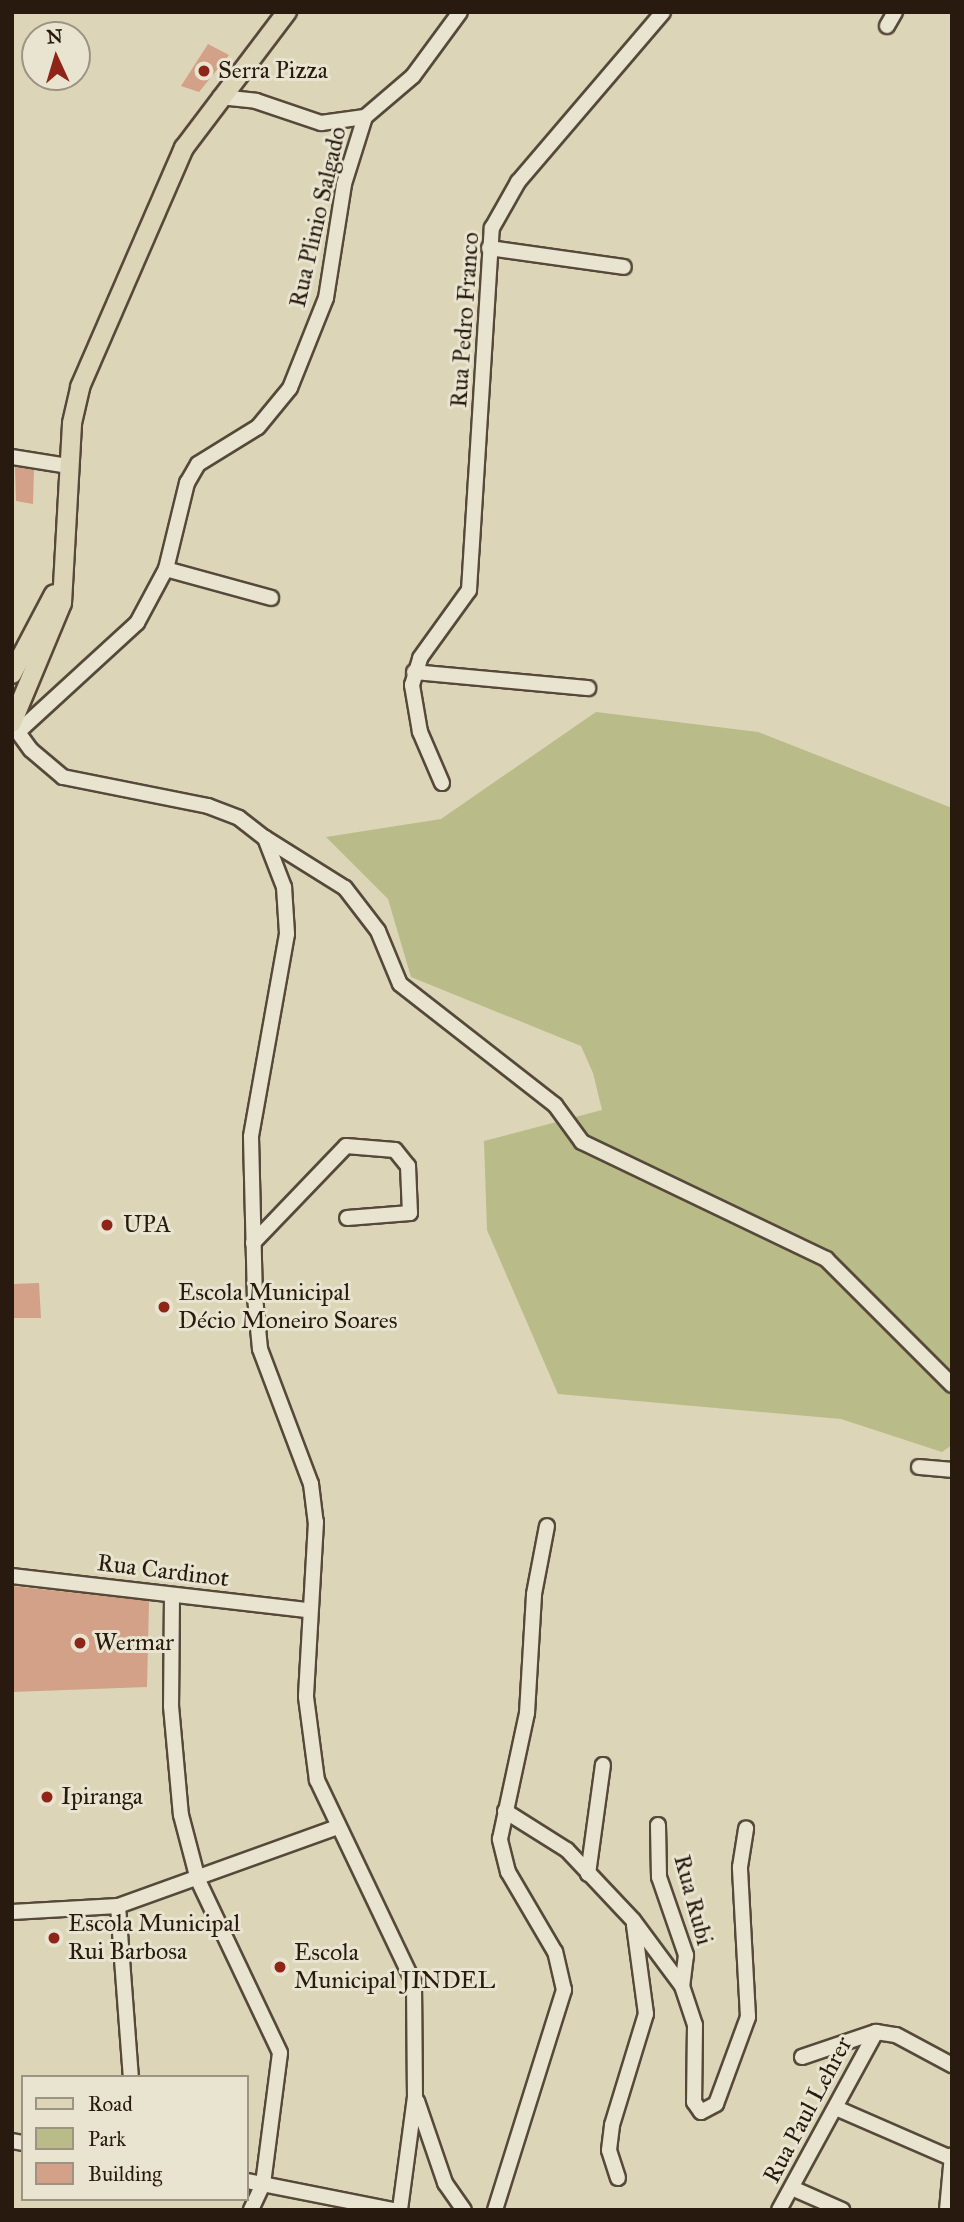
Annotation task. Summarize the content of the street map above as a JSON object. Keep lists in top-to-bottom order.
{
  "streets": {
    "street": [
      "Rua Plinio Salgado",
      "Rua Pedro Franco",
      "Rua Cardinot",
      "Rua Rubi",
      "Rua Paul Lehrer"
    ]
  },
  "places": [
    "Serra Pizza",
    "UPA",
    "Escola Municipal Décio Moneiro Soares",
    "Wermar",
    "Ipiranga",
    "Escola Municipal Rui Barbosa",
    "Escola Municipal JINDEL"
  ],
  "legend": ["Road", "Park", "Building"],
  "north": "top"
}
